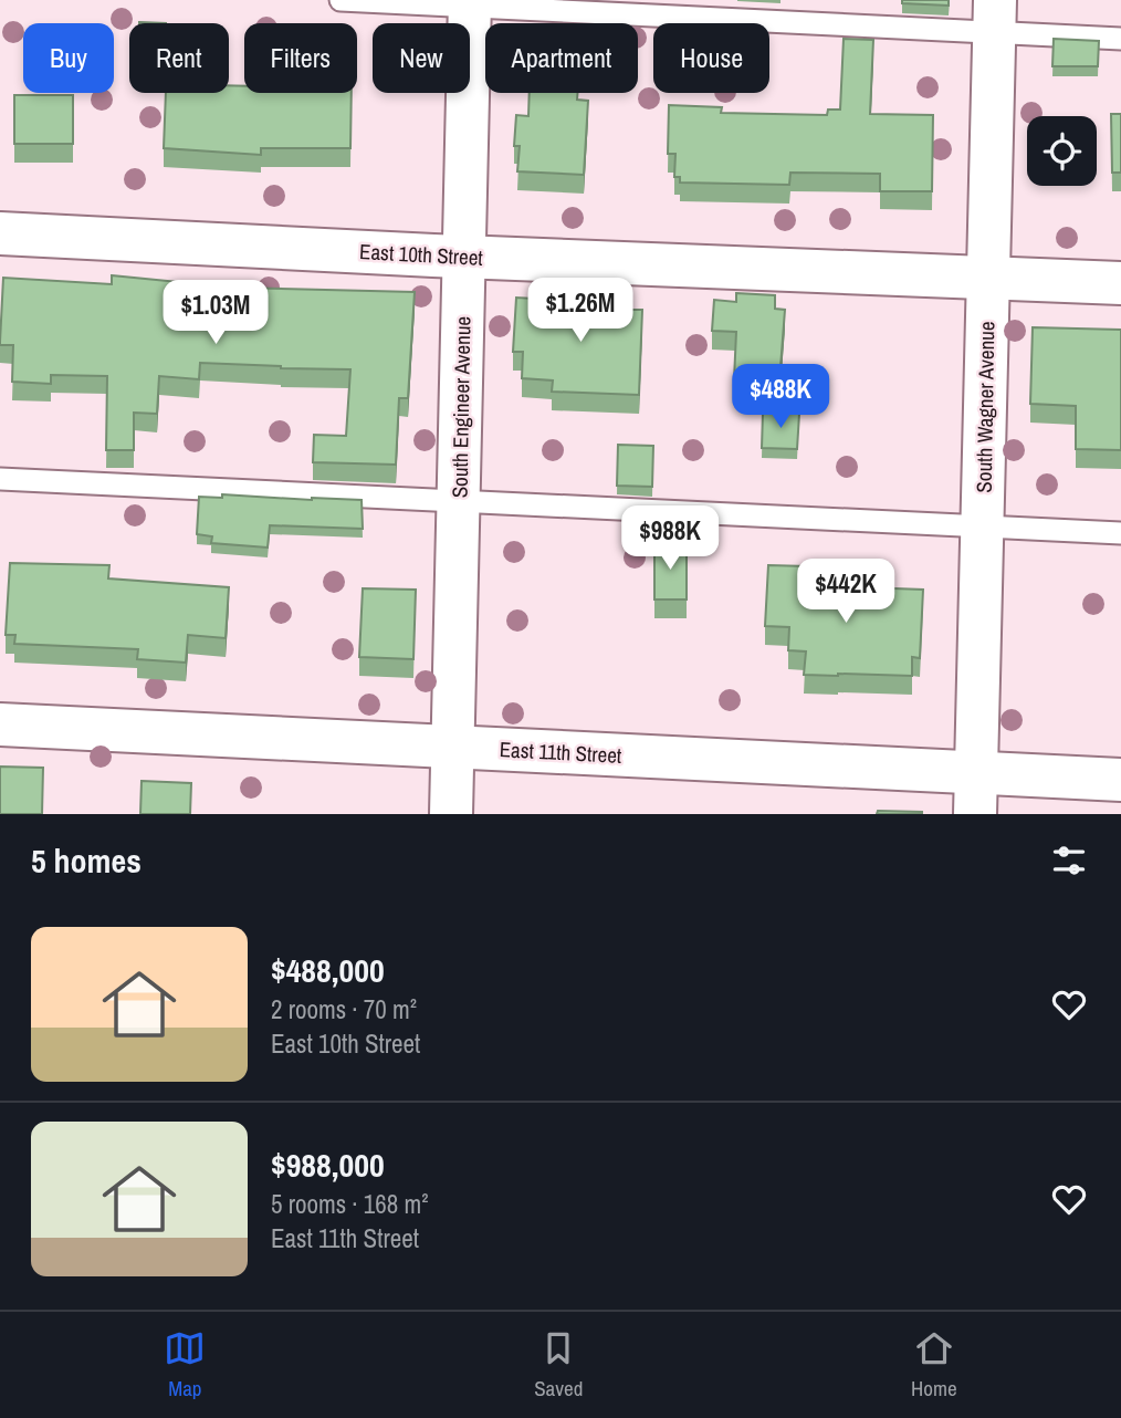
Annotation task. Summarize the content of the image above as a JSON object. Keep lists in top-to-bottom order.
{
  "streets": {
    "street": [
      "East 10th Street",
      "South Engineer Avenue",
      "South Wagner Avenue",
      "East 11th Street"
    ]
  },
  "crossings": [
    ["East 10th Street", "South Engineer Avenue"],
    ["East 10th Street", "South Wagner Avenue"],
    ["South Engineer Avenue", "East 11th Street"],
    ["South Wagner Avenue", "East 11th Street"]
  ],
  "page": {
    "chip": [
      "Buy",
      "Rent",
      "Filters",
      "New",
      "Apartment",
      "House"
    ],
    "price": [
      "$1.26M",
      "$1.03M",
      "$488K",
      "$988K",
      "$442K"
    ],
    "heading": "5 homes",
    "list": [
      {
        "name": "$488,000",
        "note": "2 rooms · 70 m² · East 10th Street"
      },
      {
        "name": "$988,000",
        "note": "5 rooms · 168 m² · East 11th Street"
      }
    ],
    "tabs": ["Map", "Saved", "Home"]
  }
}
